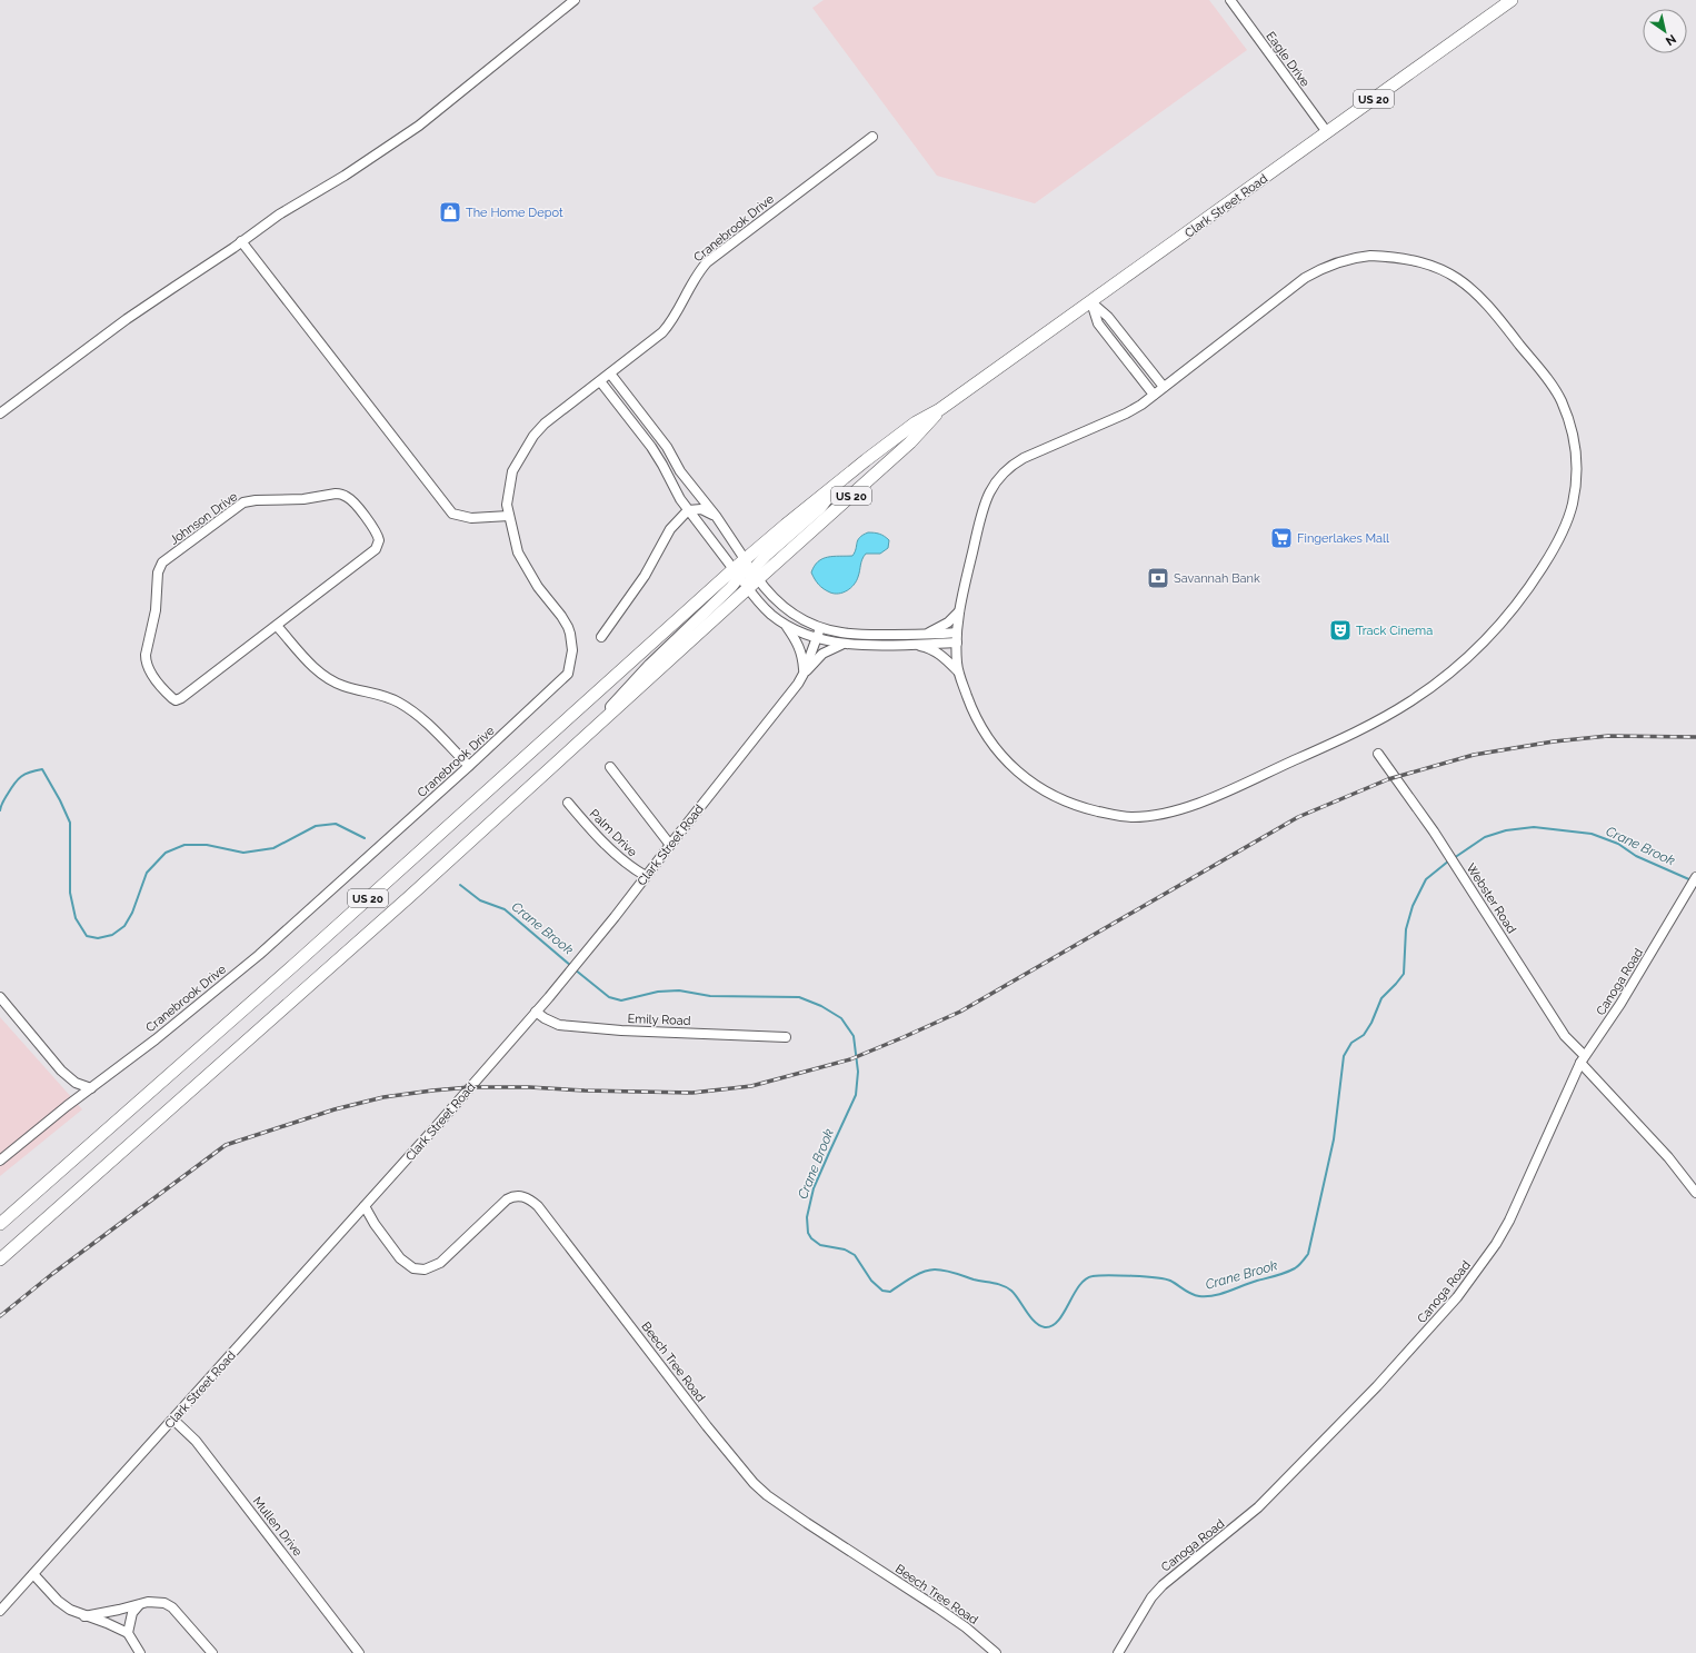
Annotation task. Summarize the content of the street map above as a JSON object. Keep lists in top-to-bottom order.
{
  "streets": {
    "highway": ["US 20", "Clark Street Road"],
    "street": [
      "Eagle Drive",
      "Cranebrook Drive",
      "Johnson Drive",
      "Palm Drive",
      "Webster Road",
      "Canoga Road",
      "Emily Road",
      "Beech Tree Road",
      "Mullen Drive"
    ]
  },
  "crossings": [
    ["Eagle Drive", "Clark Street Road"],
    ["US 20", "Clark Street Road"],
    ["Clark Street Road", "Palm Drive"],
    ["Clark Street Road", "Emily Road"],
    ["Clark Street Road", "Beech Tree Road"],
    ["Clark Street Road", "Mullen Drive"],
    ["Webster Road", "Canoga Road"]
  ],
  "water": ["Crane Brook"],
  "places": {
    "shop": ["The Home Depot"],
    "supermarket": ["Fingerlakes Mall"],
    "bank": ["Savannah Bank"],
    "theatre": ["Track Cinema"]
  },
  "north": "bottom right"
}
